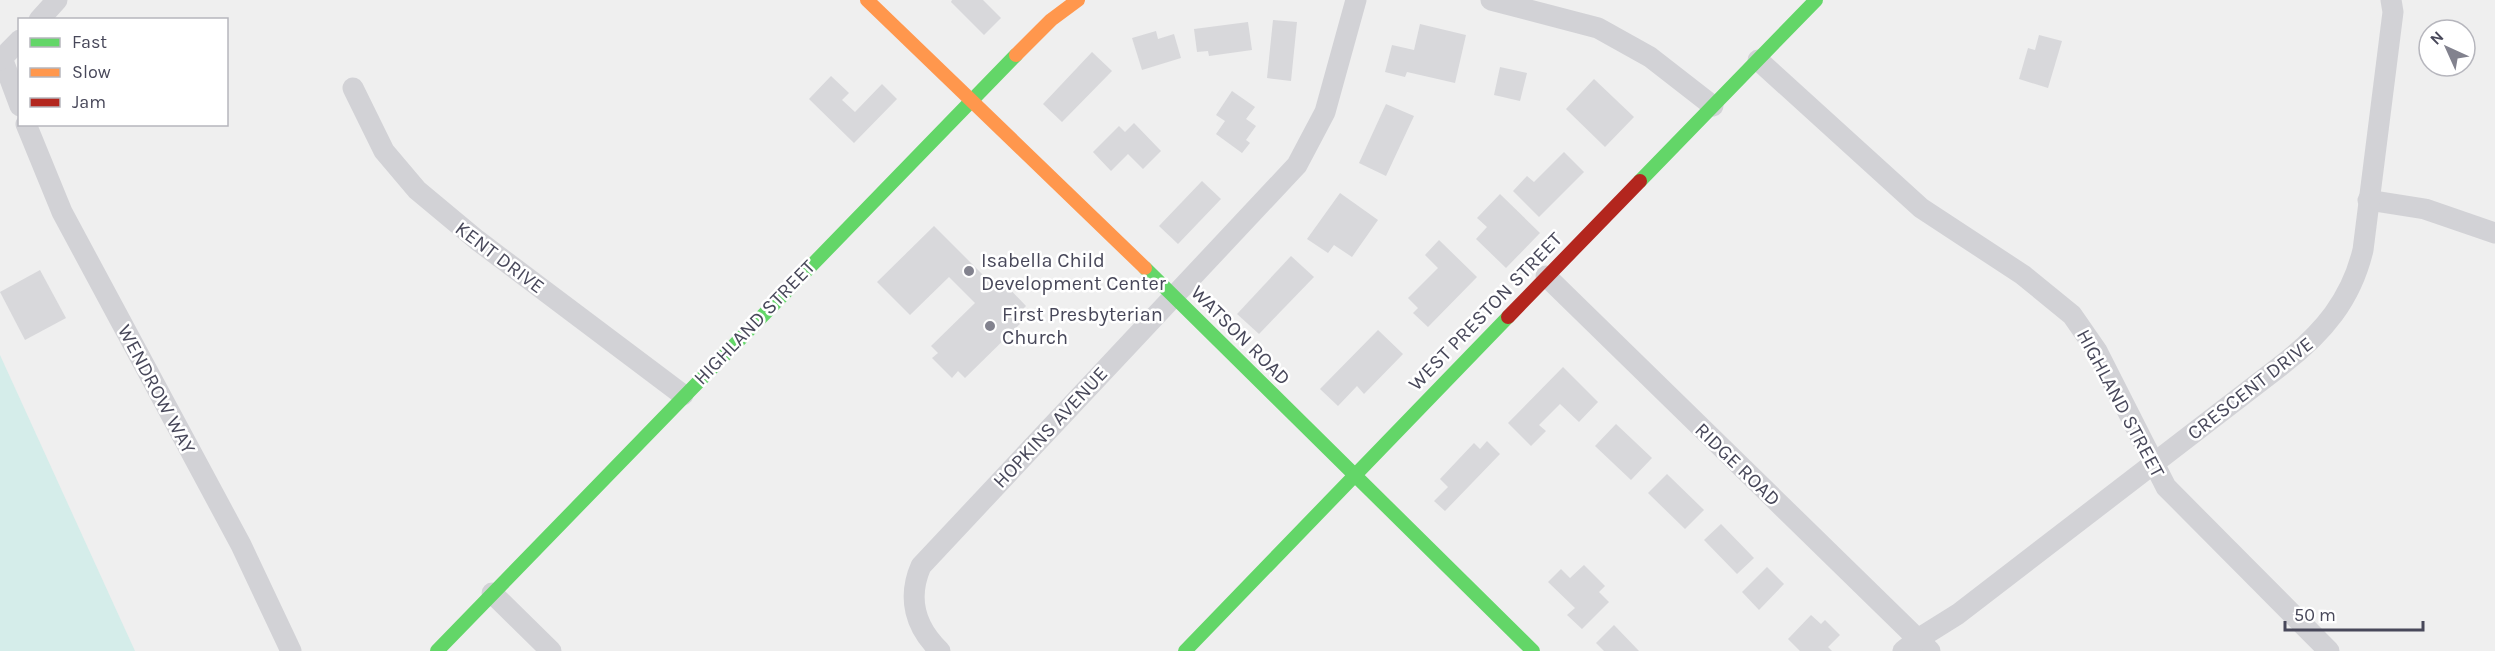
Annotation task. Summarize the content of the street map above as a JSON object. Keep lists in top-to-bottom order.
{
  "streets": {
    "street": [
      "KENT DRIVE",
      "WEST PRESTON STREET",
      "HIGHLAND STREET",
      "WATSON ROAD",
      "CRESCENT DRIVE",
      "WENDROW WAY",
      "HOPKINS AVENUE",
      "RIDGE ROAD"
    ]
  },
  "crossings": [
    ["KENT DRIVE", "HIGHLAND STREET"],
    ["WEST PRESTON STREET", "HIGHLAND STREET"],
    ["WEST PRESTON STREET", "WATSON ROAD"],
    ["WEST PRESTON STREET", "RIDGE ROAD"],
    ["HIGHLAND STREET", "WATSON ROAD"],
    ["HIGHLAND STREET", "CRESCENT DRIVE"],
    ["WATSON ROAD", "HOPKINS AVENUE"],
    ["CRESCENT DRIVE", "RIDGE ROAD"]
  ],
  "places": ["Isabella Child Development Center", "First Presbyterian Church"],
  "legend": ["Fast", "Slow", "Jam"],
  "scale_bar": "50 m",
  "north": "top left"
}
